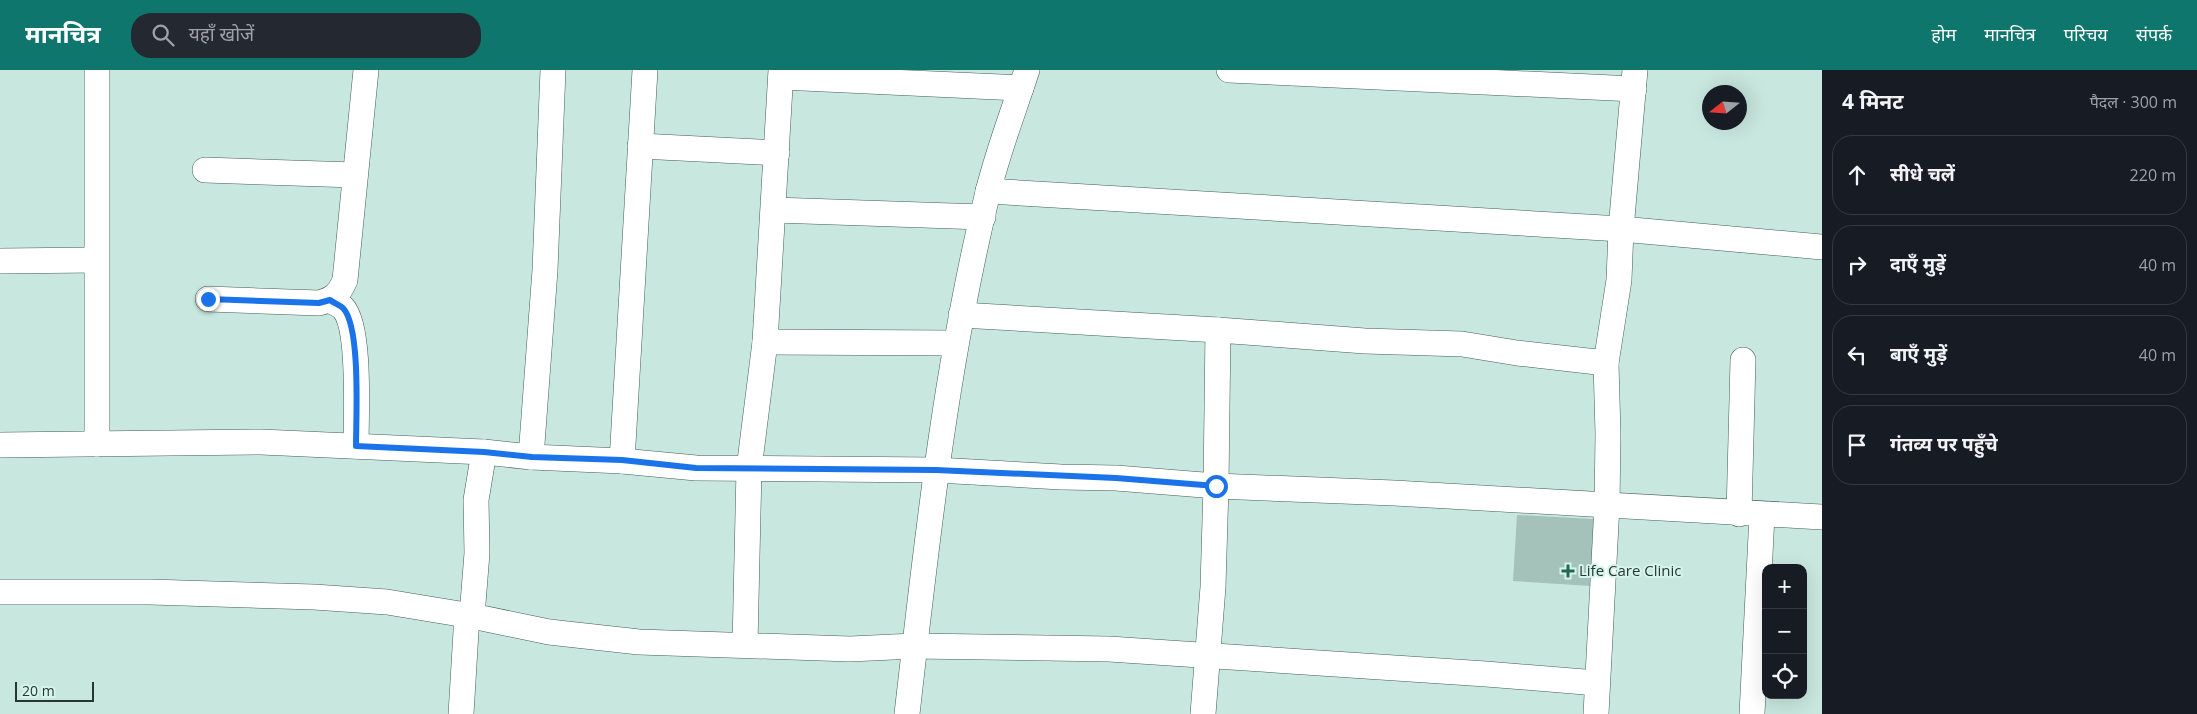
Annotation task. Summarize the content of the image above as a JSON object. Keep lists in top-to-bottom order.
{
  "places": {
    "health": ["Life Care Clinic"]
  },
  "scale_bar": "20 m",
  "north": "left",
  "page": {
    "header": "मानचित्र",
    "search": "यहाँ खोजें",
    "nav": [
      "होम",
      "मानचित्र",
      "परिचय",
      "संपर्क"
    ],
    "heading": ["4 मिनट", "पैदल · 300 m"],
    "list": [
      ["सीधे चलें", "220 m"],
      ["दाएँ मुड़ें", "40 m"],
      ["बाएँ मुड़ें", "40 m"],
      "गंतव्य पर पहुँचे"
    ],
    "map_buttons": ["+", "−"],
    "scale": "20 m"
  }
}
